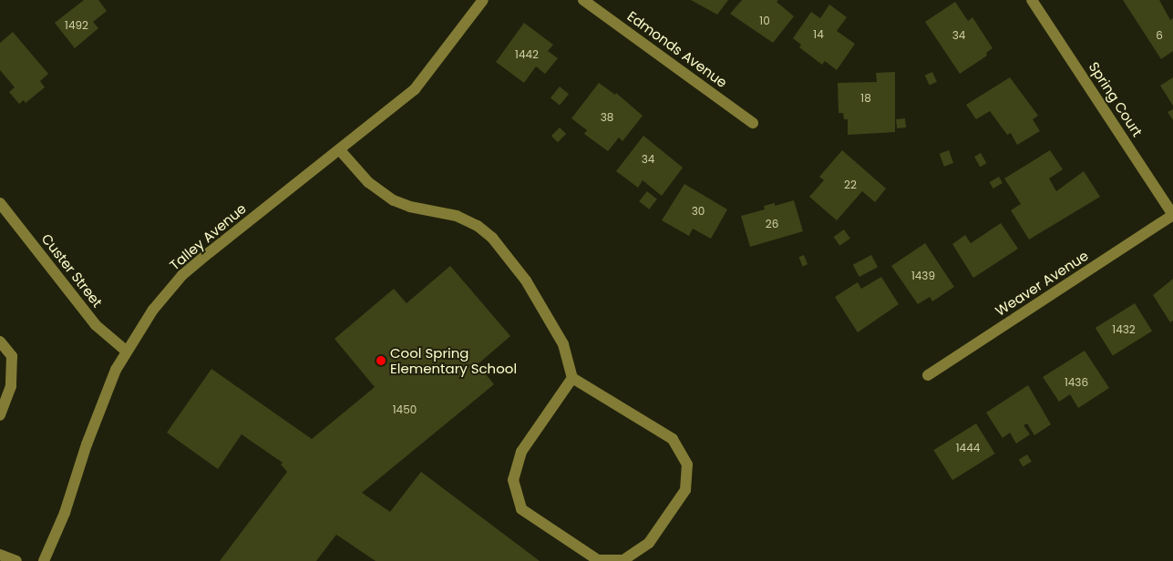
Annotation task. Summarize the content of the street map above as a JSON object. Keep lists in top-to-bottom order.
{
  "streets": {
    "street": [
      "Edmonds Avenue",
      "Spring Court",
      "Talley Avenue",
      "Custer Street",
      "Weaver Avenue"
    ]
  },
  "crossings": [
    ["Spring Court", "Weaver Avenue"],
    ["Talley Avenue", "Custer Street"]
  ],
  "places": ["Cool Spring Elementary School"],
  "house_numbers": [
    "10",
    "1492",
    "14",
    "34",
    "6",
    "1442",
    "18",
    "38",
    "34",
    "22",
    "30",
    "26",
    "1439",
    "1432",
    "1436",
    "1450",
    "1444"
  ]
}
